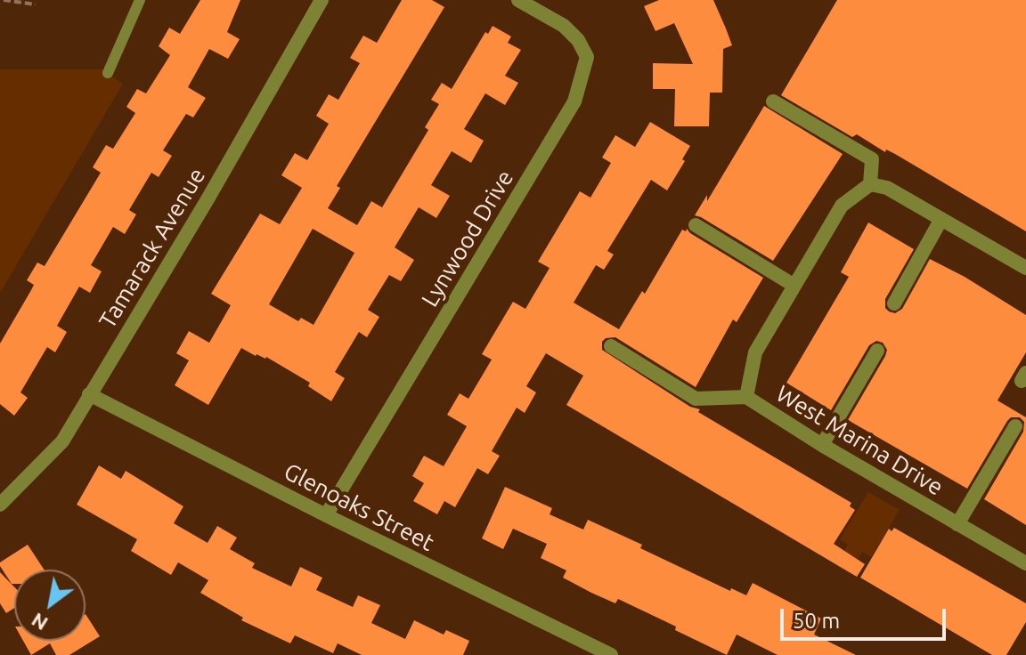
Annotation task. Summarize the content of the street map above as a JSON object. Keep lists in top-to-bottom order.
{
  "streets": {
    "street": [
      "Lynwood Drive",
      "Tamarack Avenue",
      "West Marina Drive",
      "Glenoaks Street"
    ]
  },
  "crossings": [
    ["Lynwood Drive", "Glenoaks Street"],
    ["Tamarack Avenue", "Glenoaks Street"]
  ],
  "scale_bar": "50 m",
  "north": "bottom left"
}
